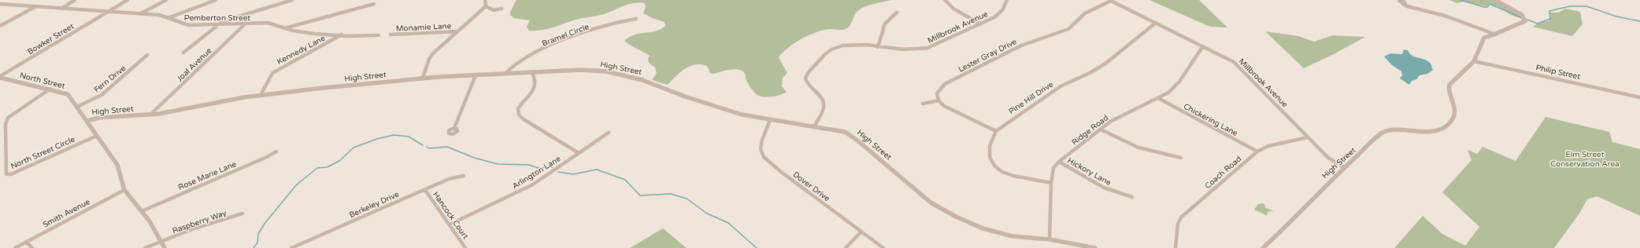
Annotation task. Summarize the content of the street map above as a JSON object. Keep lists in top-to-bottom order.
{
  "streets": {
    "street": [
      "Pemberton Street",
      "Monamie Lane",
      "Millbrook Avenue",
      "Bramel Circle",
      "Bowker Street",
      "Kennedy Lane",
      "Lester Gray Drive",
      "Joal Avenue",
      "High Street",
      "Philip Street",
      "Fern Drive",
      "North Street",
      "Pine Hill Drive",
      "Chickering Lane",
      "Ridge Road",
      "North Street Circle",
      "Hickory Lane",
      "Arlington Lane",
      "Coach Road",
      "Rose Marie Lane",
      "Dover Drive",
      "Berkeley Drive",
      "Smith Avenue",
      "Hancock Court",
      "Raspberry Way"
    ]
  },
  "crossings": [
    ["Pemberton Street", "Bowker Street"],
    ["Pemberton Street", "Kennedy Lane"],
    ["Pemberton Street", "Joal Avenue"],
    ["Millbrook Avenue", "Lester Gray Drive"],
    ["Millbrook Avenue", "High Street"],
    ["Millbrook Avenue", "Pine Hill Drive"],
    ["Millbrook Avenue", "Ridge Road"],
    ["Millbrook Avenue", "Coach Road"],
    ["Bramel Circle", "High Street"],
    ["Bowker Street", "North Street"],
    ["Kennedy Lane", "High Street"],
    ["Joal Avenue", "High Street"],
    ["High Street", "Philip Street"],
    ["High Street", "North Street"],
    ["High Street", "Ridge Road"],
    ["High Street", "Dover Drive"],
    ["Fern Drive", "North Street"],
    ["North Street", "North Street Circle"],
    ["North Street", "Rose Marie Lane"],
    ["North Street", "Smith Avenue"],
    ["North Street", "Raspberry Way"],
    ["Chickering Lane", "Ridge Road"],
    ["Chickering Lane", "Coach Road"],
    ["Ridge Road", "Hickory Lane"],
    ["Arlington Lane", "Hancock Court"],
    ["Berkeley Drive", "Hancock Court"]
  ],
  "parks": ["Elm Street Conservation Area"]
}
